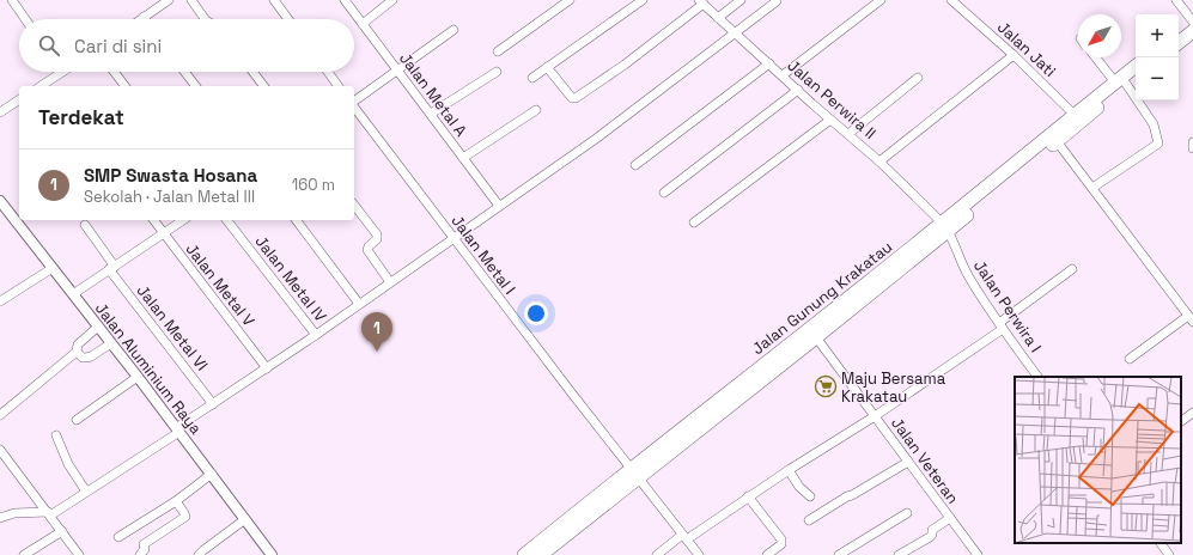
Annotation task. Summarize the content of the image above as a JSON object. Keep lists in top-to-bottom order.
{
  "streets": {
    "highway": ["Jalan Gunung Krakatau"],
    "street": [
      "Jalan Jati",
      "Jalan Metal A",
      "Jalan Perwira II",
      "Jalan Metal I",
      "Jalan Metal IV",
      "Jalan Metal V",
      "Jalan Perwira I",
      "Jalan Metal VI",
      "Jalan Aluminium Raya",
      "Jalan Veteran"
    ]
  },
  "crossings": [
    ["Jalan Jati", "Jalan Gunung Krakatau"],
    ["Jalan Perwira II", "Jalan Gunung Krakatau"],
    ["Jalan Perwira II", "Jalan Perwira I"],
    ["Jalan Metal I", "Jalan Gunung Krakatau"],
    ["Jalan Gunung Krakatau", "Jalan Perwira I"],
    ["Jalan Gunung Krakatau", "Jalan Veteran"]
  ],
  "places": {
    "supermarket": ["Maju Bersama Krakatau"]
  },
  "north": "bottom left",
  "page": {
    "map_buttons": ["+", "−"],
    "search": "Cari di sini",
    "heading": "Terdekat",
    "list": [
      {
        "mark": "1",
        "name": "SMP Swasta Hosana",
        "note": "Sekolah · Jalan Metal III",
        "value": "160 m"
      }
    ],
    "pins": "1"
  }
}
